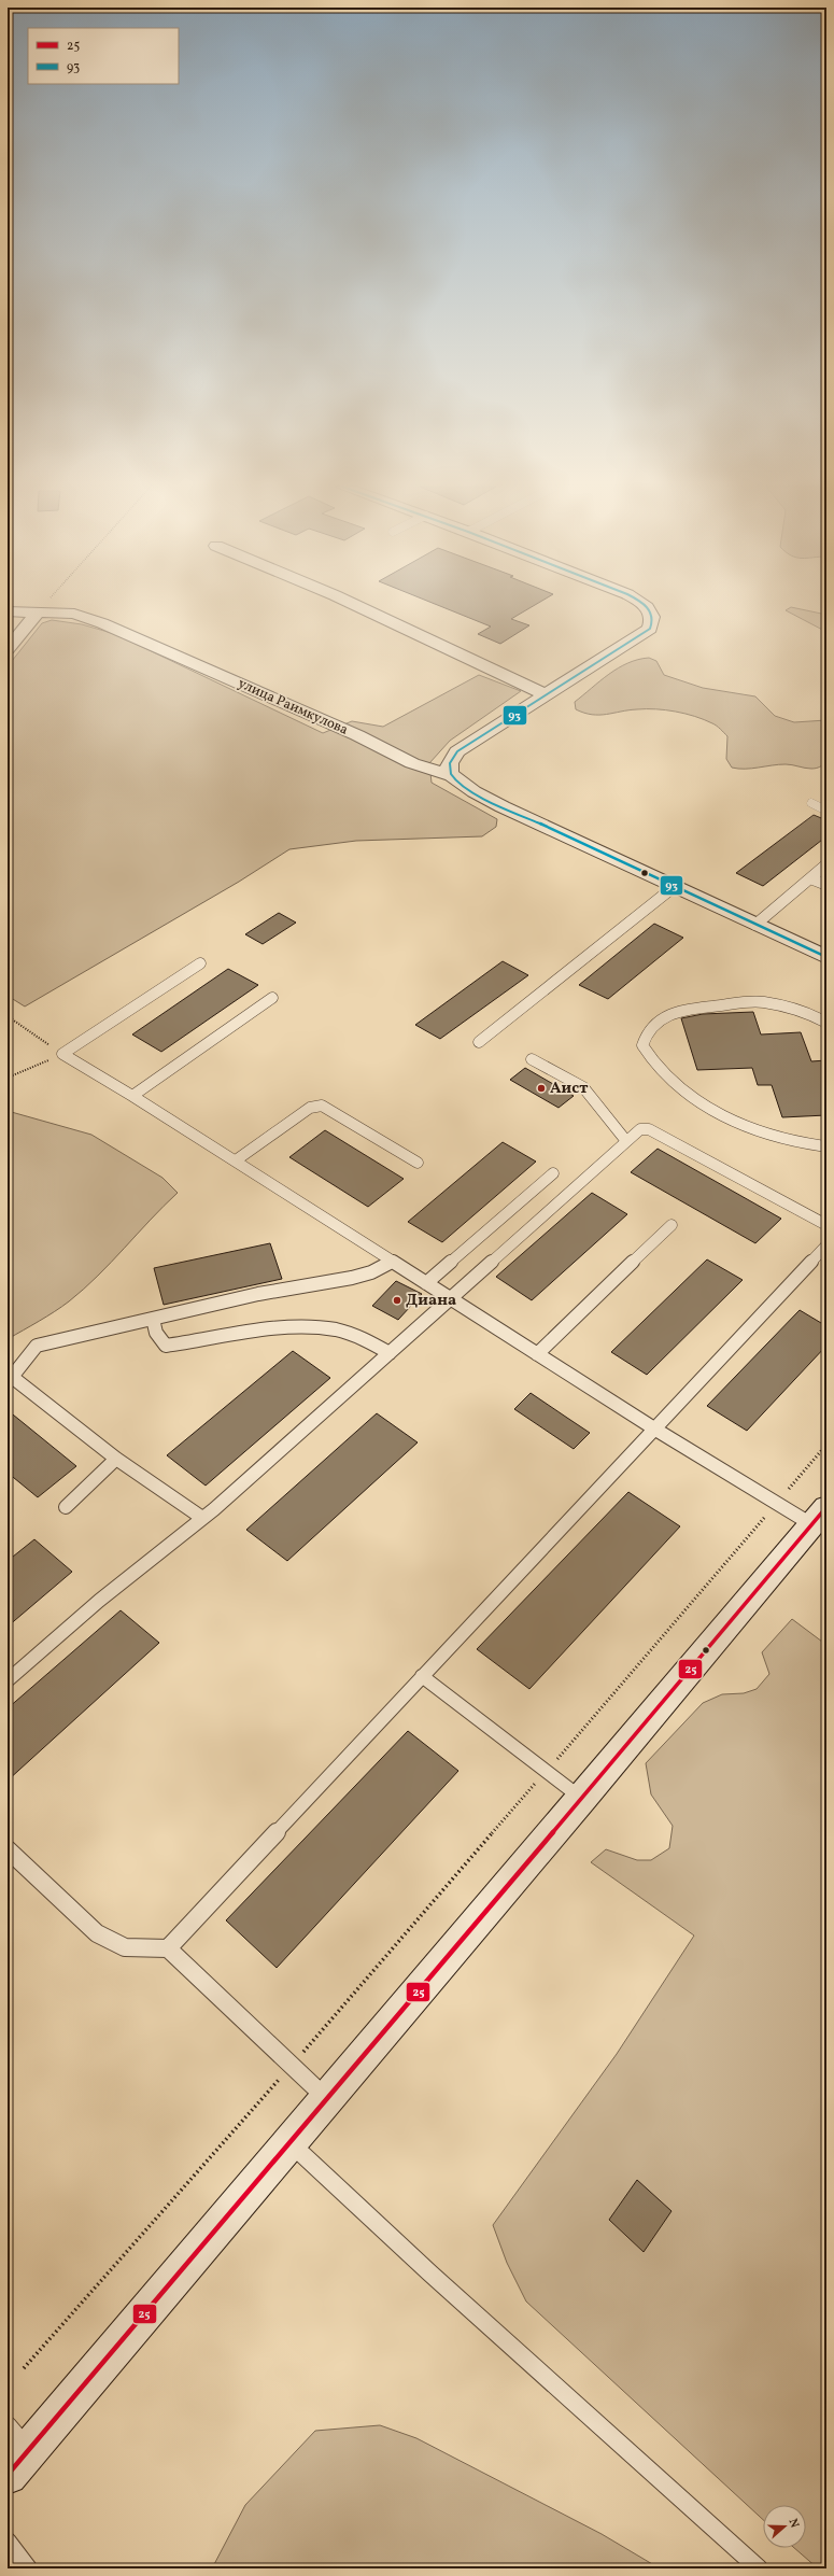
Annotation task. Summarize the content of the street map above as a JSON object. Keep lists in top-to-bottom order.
{
  "streets": {
    "street": ["улица Раимкулова"]
  },
  "places": ["Аист", "Диана"],
  "lines": ["transit line 93", "transit line 25"],
  "legend": ["25", "93"],
  "north": "right"
}
